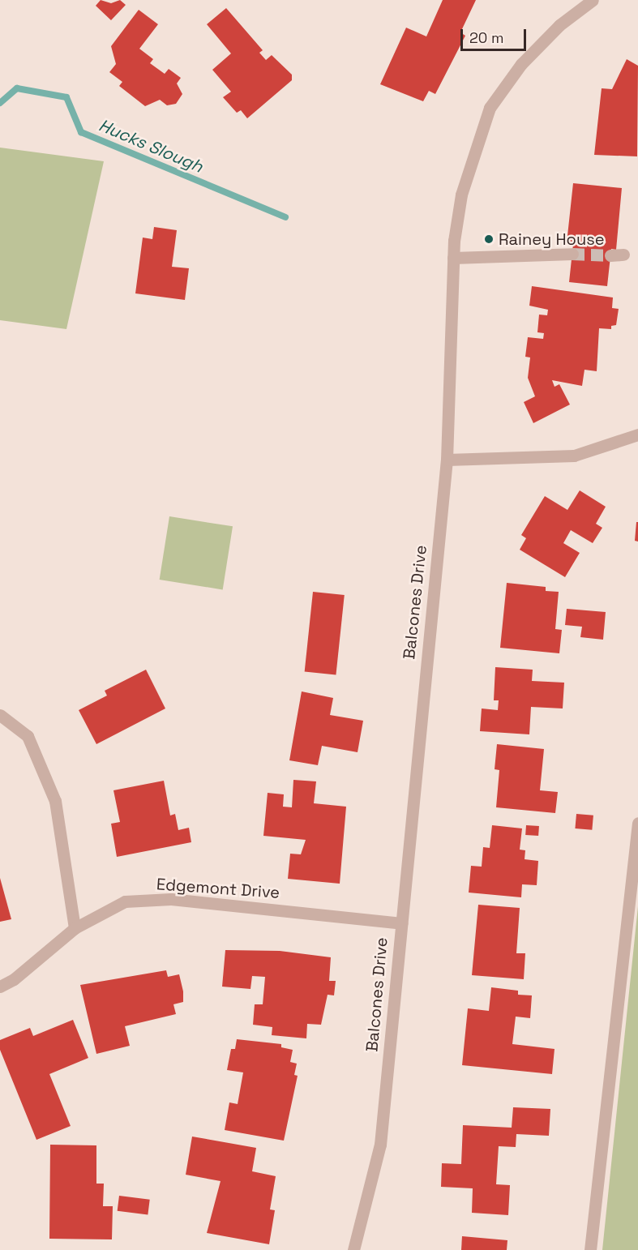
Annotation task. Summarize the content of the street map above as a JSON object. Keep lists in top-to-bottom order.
{
  "streets": {
    "street": ["Balcones Drive", "Edgemont Drive"]
  },
  "crossings": [
    ["Balcones Drive", "Edgemont Drive"]
  ],
  "water": ["Hucks Slough"],
  "places": ["Rainey House"],
  "scale_bar": "20 m"
}
